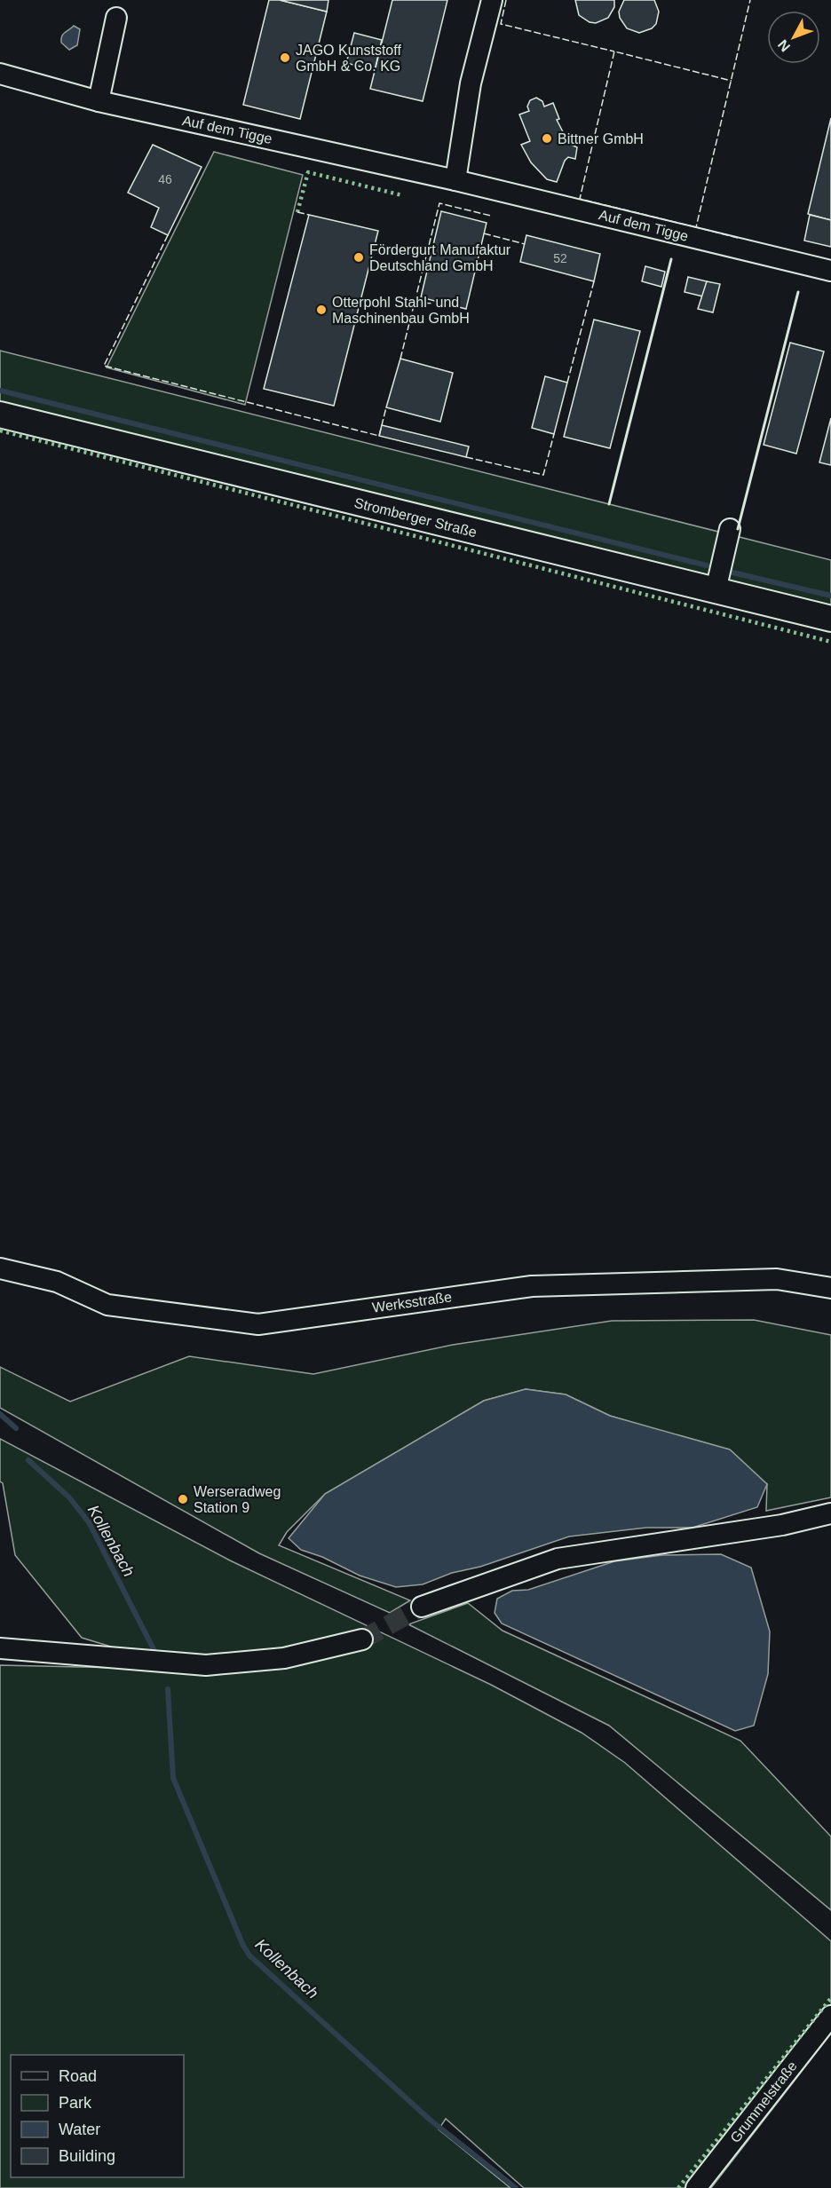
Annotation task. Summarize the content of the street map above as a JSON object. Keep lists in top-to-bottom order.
{
  "streets": {
    "main road": ["Stromberger Straße"],
    "street": ["Auf dem Tigge", "Werksstraße", "Grummelstraße"]
  },
  "water": ["Kollenbach"],
  "places": [
    "JAGO Kunststoff GmbH & Co. KG",
    "Bittner GmbH",
    "Fördergurt Manufaktur Deutschland GmbH",
    "Otterpohl Stahl- und Maschinenbau GmbH",
    "Werseradweg Station 9"
  ],
  "house_numbers": ["46", "52"],
  "legend": [
    "Road",
    "Park",
    "Water",
    "Building"
  ],
  "north": "bottom left"
}
